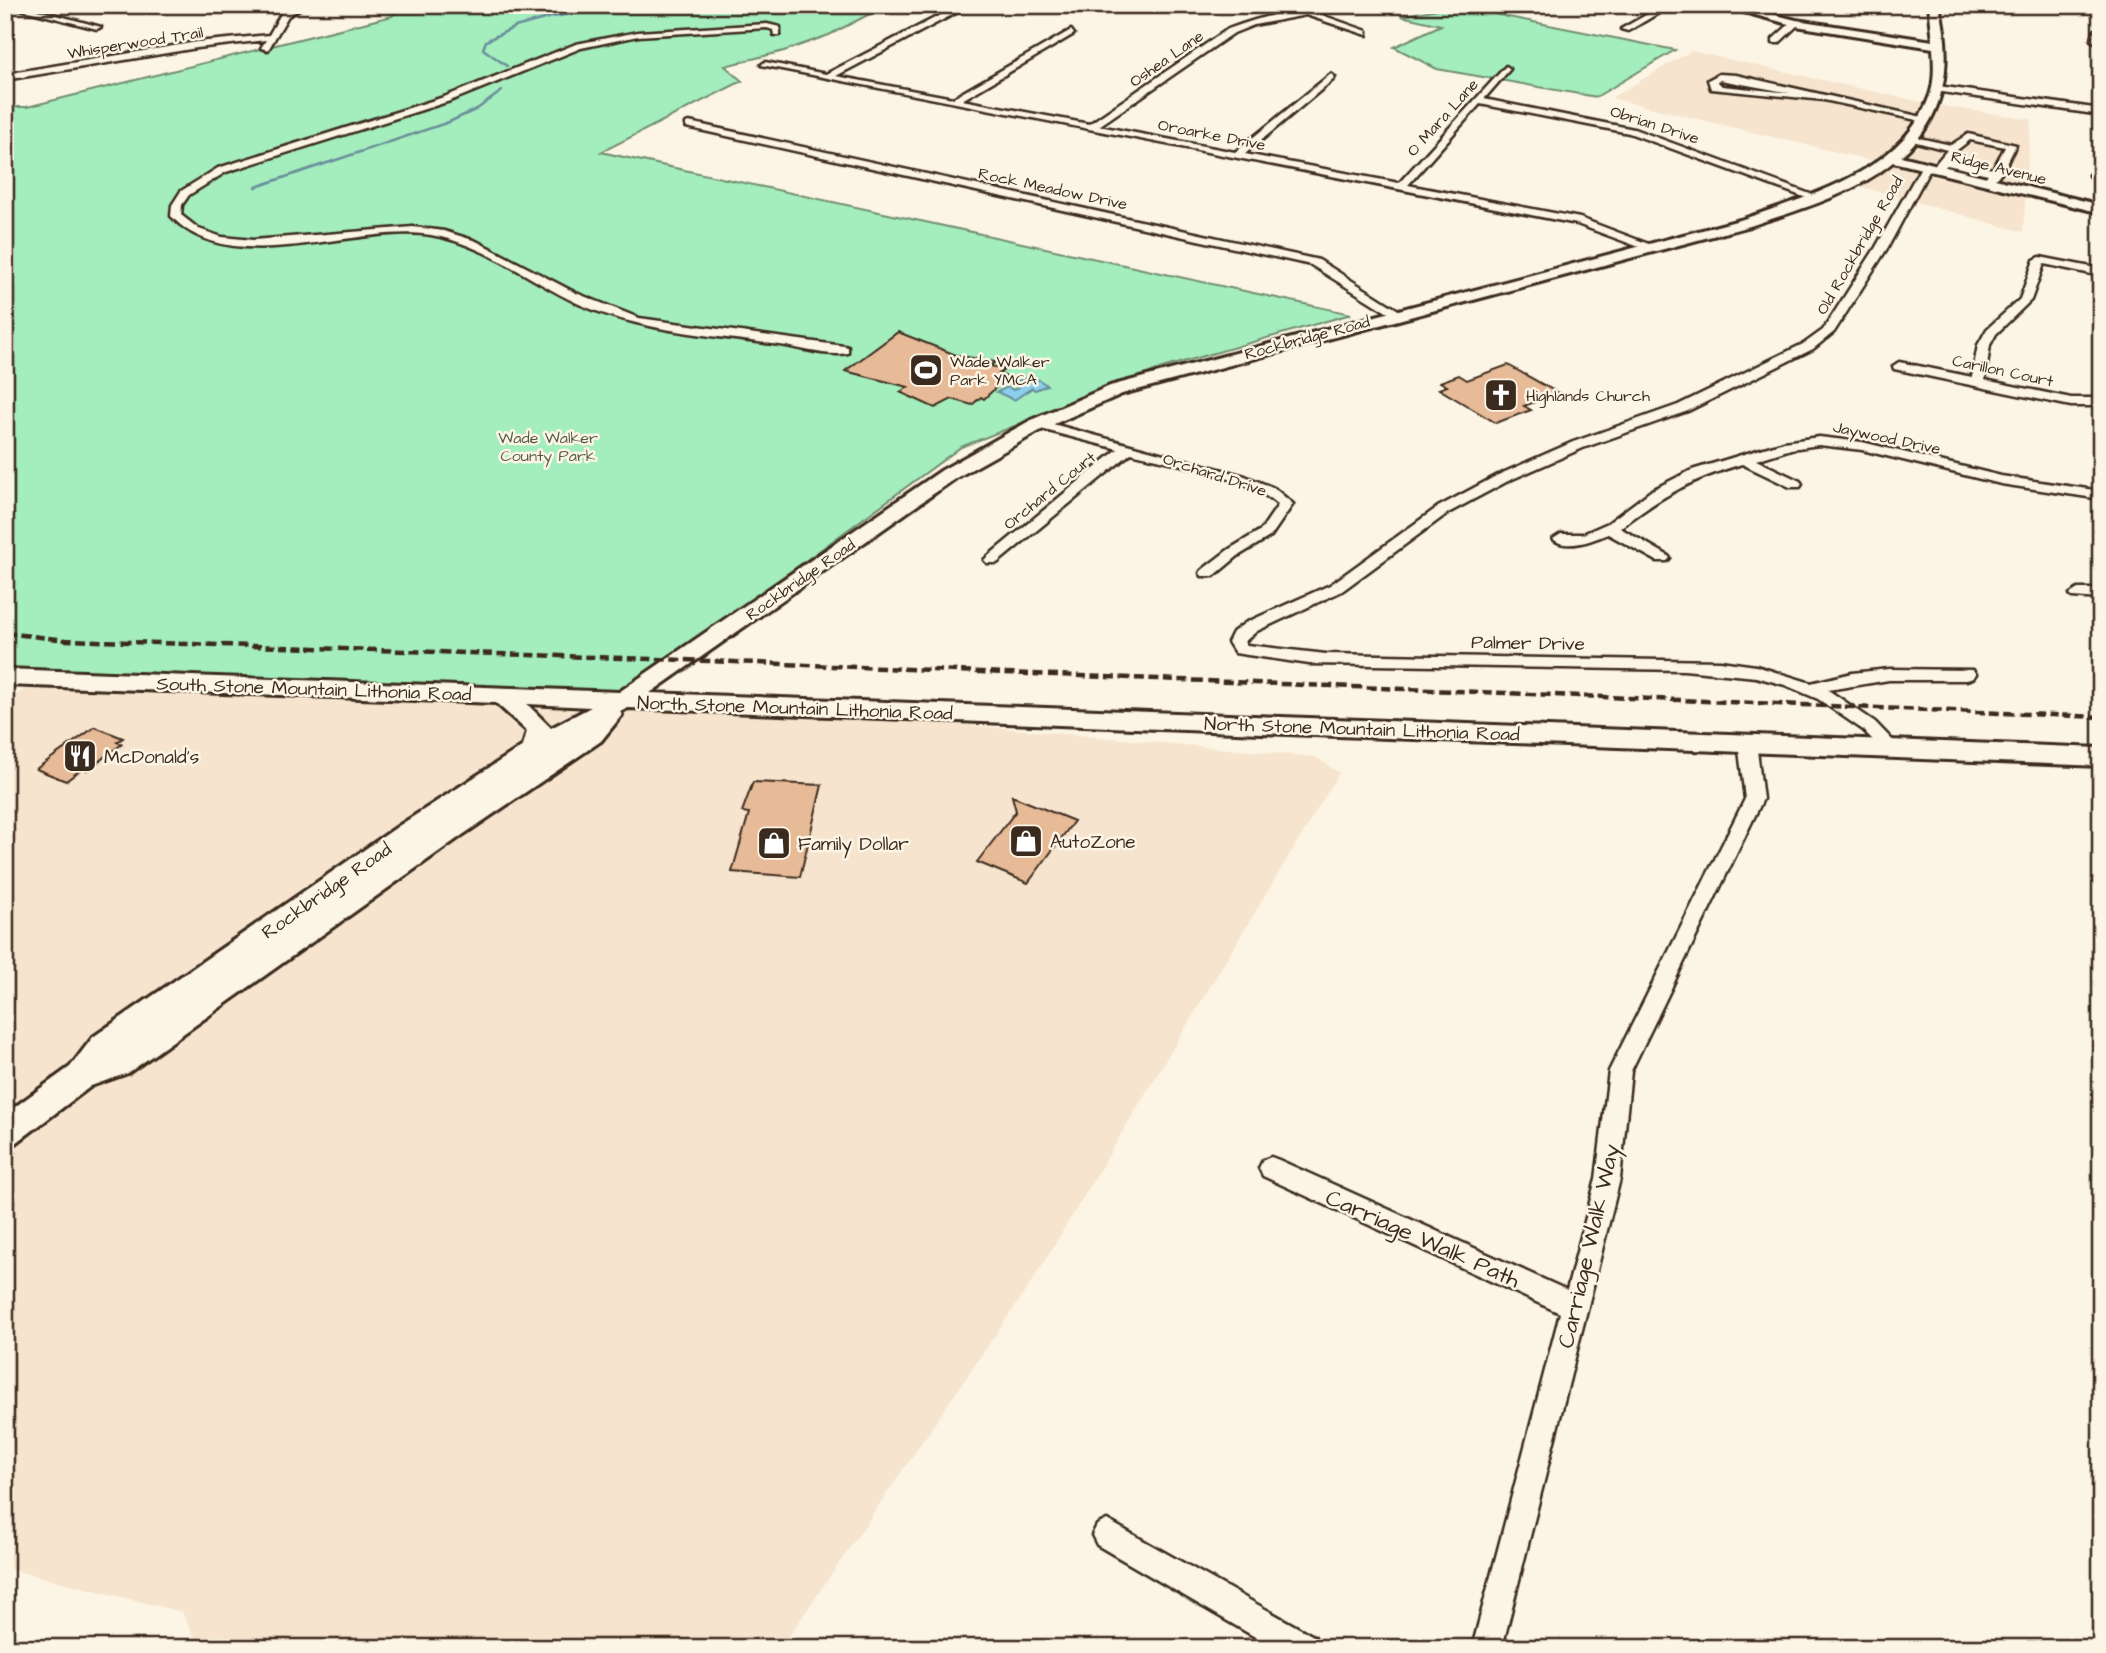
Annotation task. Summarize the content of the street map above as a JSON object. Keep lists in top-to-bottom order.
{
  "streets": {
    "main road": [
      "Ridge Avenue",
      "Rockbridge Road",
      "South Stone Mountain Lithonia Road",
      "North Stone Mountain Lithonia Road"
    ],
    "street": [
      "Whisperwood Trail",
      "Oshea Lane",
      "O Mara Lane",
      "Obrian Drive",
      "Oroarke Drive",
      "Rock Meadow Drive",
      "Old Rockbridge Road",
      "Carillon Court",
      "Jaywood Drive",
      "Orchard Drive",
      "Orchard Court",
      "Palmer Drive",
      "Carriage Walk Path",
      "Carriage Walk Way"
    ]
  },
  "crossings": [
    ["Oshea Lane", "Oroarke Drive"],
    ["O Mara Lane", "Obrian Drive"],
    ["O Mara Lane", "Oroarke Drive"],
    ["Obrian Drive", "Rockbridge Road"],
    ["Oroarke Drive", "Rockbridge Road"],
    ["Ridge Avenue", "Old Rockbridge Road"],
    ["Ridge Avenue", "Rockbridge Road"],
    ["Rock Meadow Drive", "Rockbridge Road"],
    ["Old Rockbridge Road", "Palmer Drive"],
    ["Rockbridge Road", "Orchard Drive"],
    ["Rockbridge Road", "South Stone Mountain Lithonia Road"],
    ["Rockbridge Road", "North Stone Mountain Lithonia Road"],
    ["Orchard Drive", "Orchard Court"],
    ["Palmer Drive", "North Stone Mountain Lithonia Road"],
    ["South Stone Mountain Lithonia Road", "North Stone Mountain Lithonia Road"],
    ["North Stone Mountain Lithonia Road", "Carriage Walk Way"],
    ["Carriage Walk Path", "Carriage Walk Way"]
  ],
  "parks": ["Wade Walker County Park"],
  "places": {
    "sports": ["Wade Walker Park YMCA"],
    "church": ["Highlands Church"],
    "restaurant": ["McDonald's"],
    "shop": ["AutoZone", "Family Dollar"]
  }
}
